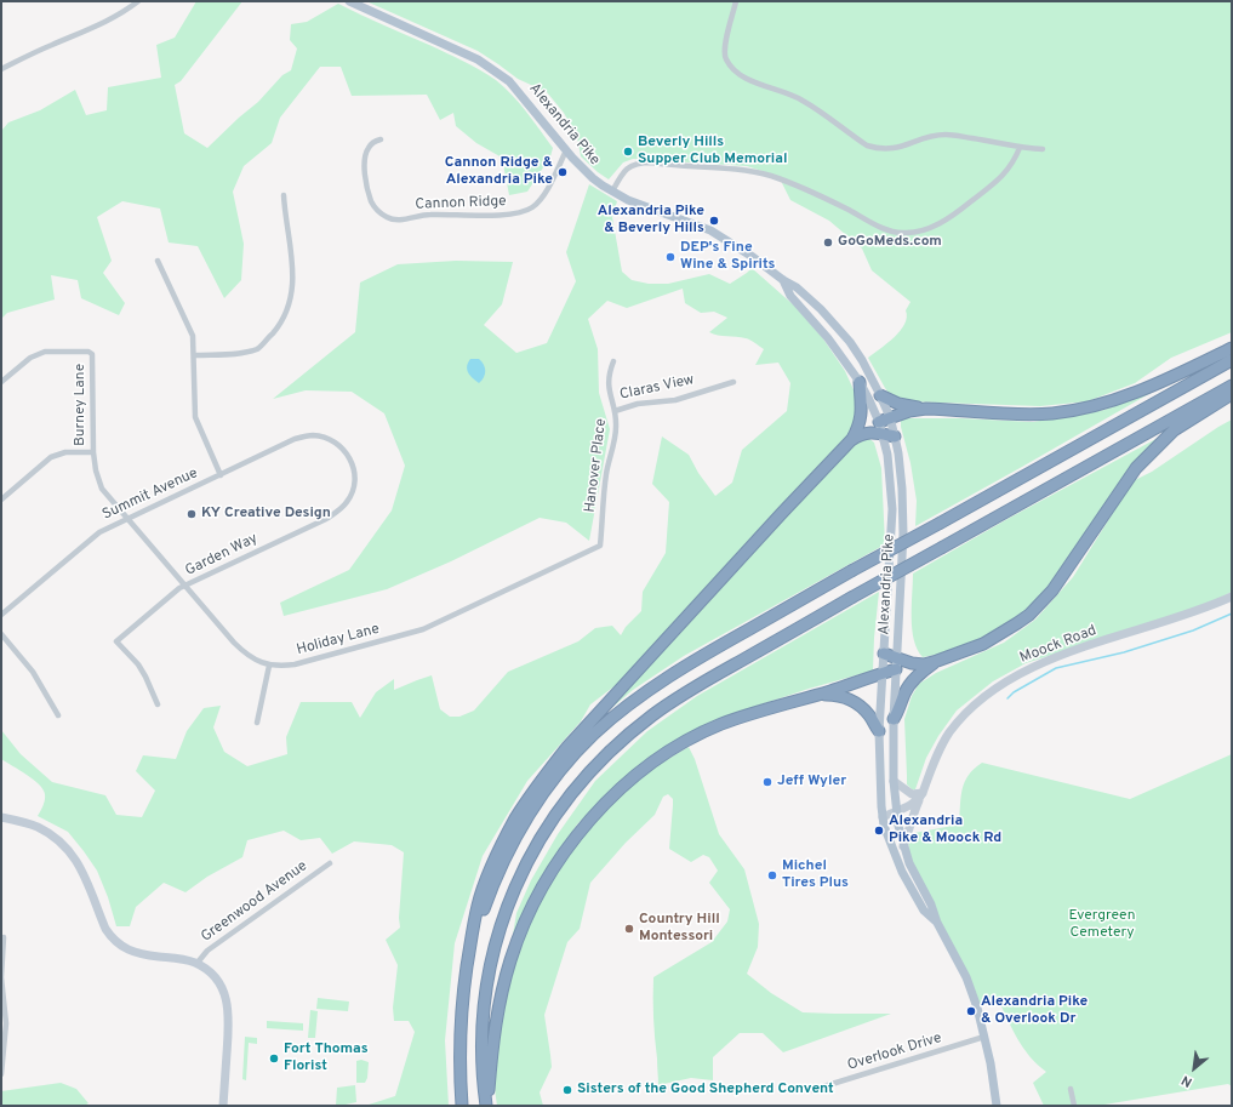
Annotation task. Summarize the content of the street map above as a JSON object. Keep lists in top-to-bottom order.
{
  "streets": {
    "main road": ["Alexandria Pike", "Moock Road"],
    "street": [
      "Cannon Ridge",
      "Claras View",
      "Burney Lane",
      "Hanover Place",
      "Summit Avenue",
      "Garden Way",
      "Holiday Lane",
      "Greenwood Avenue",
      "Overlook Drive"
    ]
  },
  "crossings": [
    ["Alexandria Pike", "Cannon Ridge"],
    ["Alexandria Pike", "Moock Road"],
    ["Alexandria Pike", "Overlook Drive"],
    ["Claras View", "Hanover Place"],
    ["Burney Lane", "Summit Avenue"],
    ["Burney Lane", "Holiday Lane"],
    ["Hanover Place", "Holiday Lane"],
    ["Summit Avenue", "Garden Way"],
    ["Summit Avenue", "Holiday Lane"],
    ["Garden Way", "Holiday Lane"]
  ],
  "parks": ["Evergreen Cemetery"],
  "places": [
    "Beverly Hills Supper Club Memorial",
    "Cannon Ridge & Alexandria Pike",
    "Alexandria Pike & Beverly Hills",
    "GoGoMeds.com",
    "DEP's Fine Wine & Spirits",
    "KY Creative Design",
    "Jeff Wyler",
    "Alexandria Pike & Moock Rd",
    "Michel Tires Plus",
    "Country Hill Montessori",
    "Alexandria Pike & Overlook Dr",
    "Fort Thomas Florist",
    "Sisters of the Good Shepherd Convent"
  ],
  "north": "bottom left"
}
